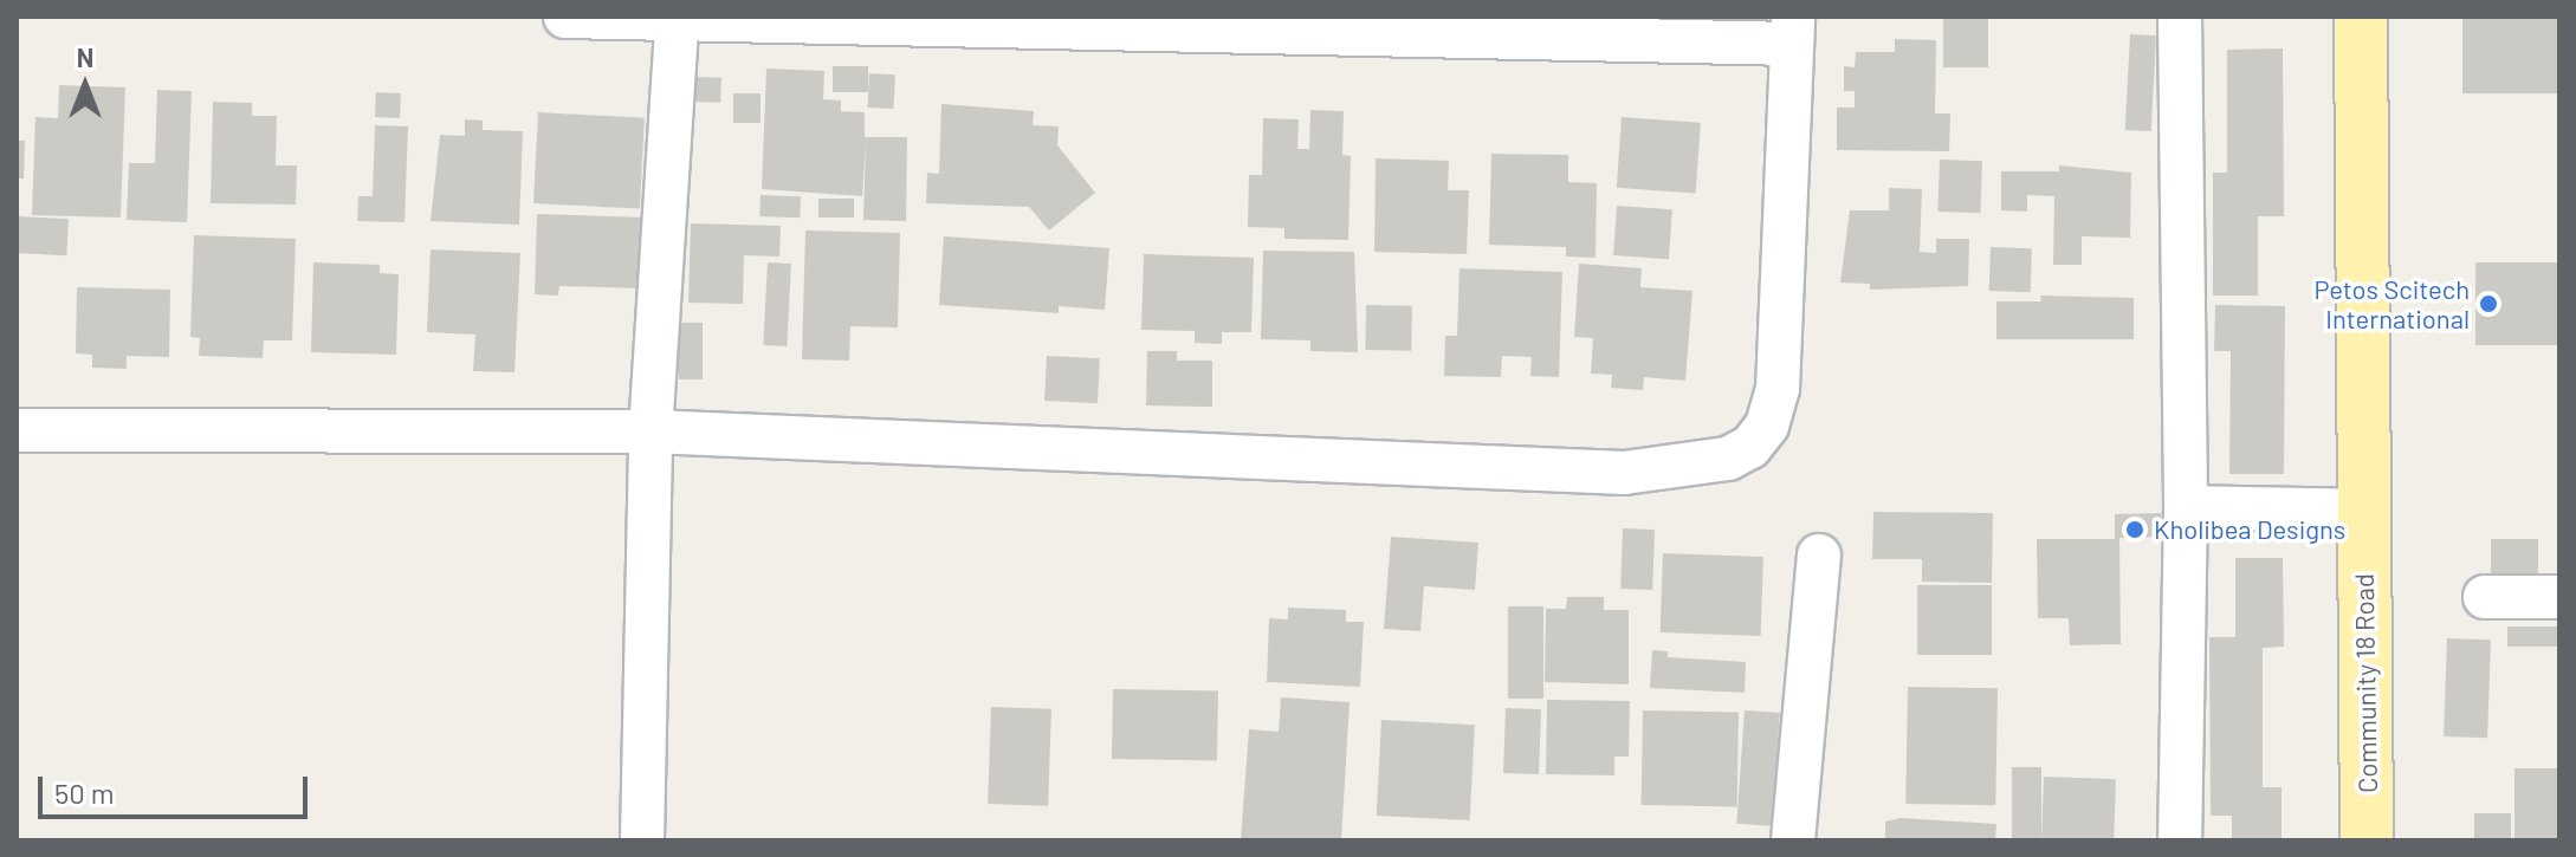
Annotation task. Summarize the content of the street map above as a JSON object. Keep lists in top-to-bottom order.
{
  "streets": {
    "main road": ["Community 18 Road"]
  },
  "places": ["Petos Scitech International", "Kholibea Designs"],
  "scale_bar": "50 m",
  "north": "top"
}
